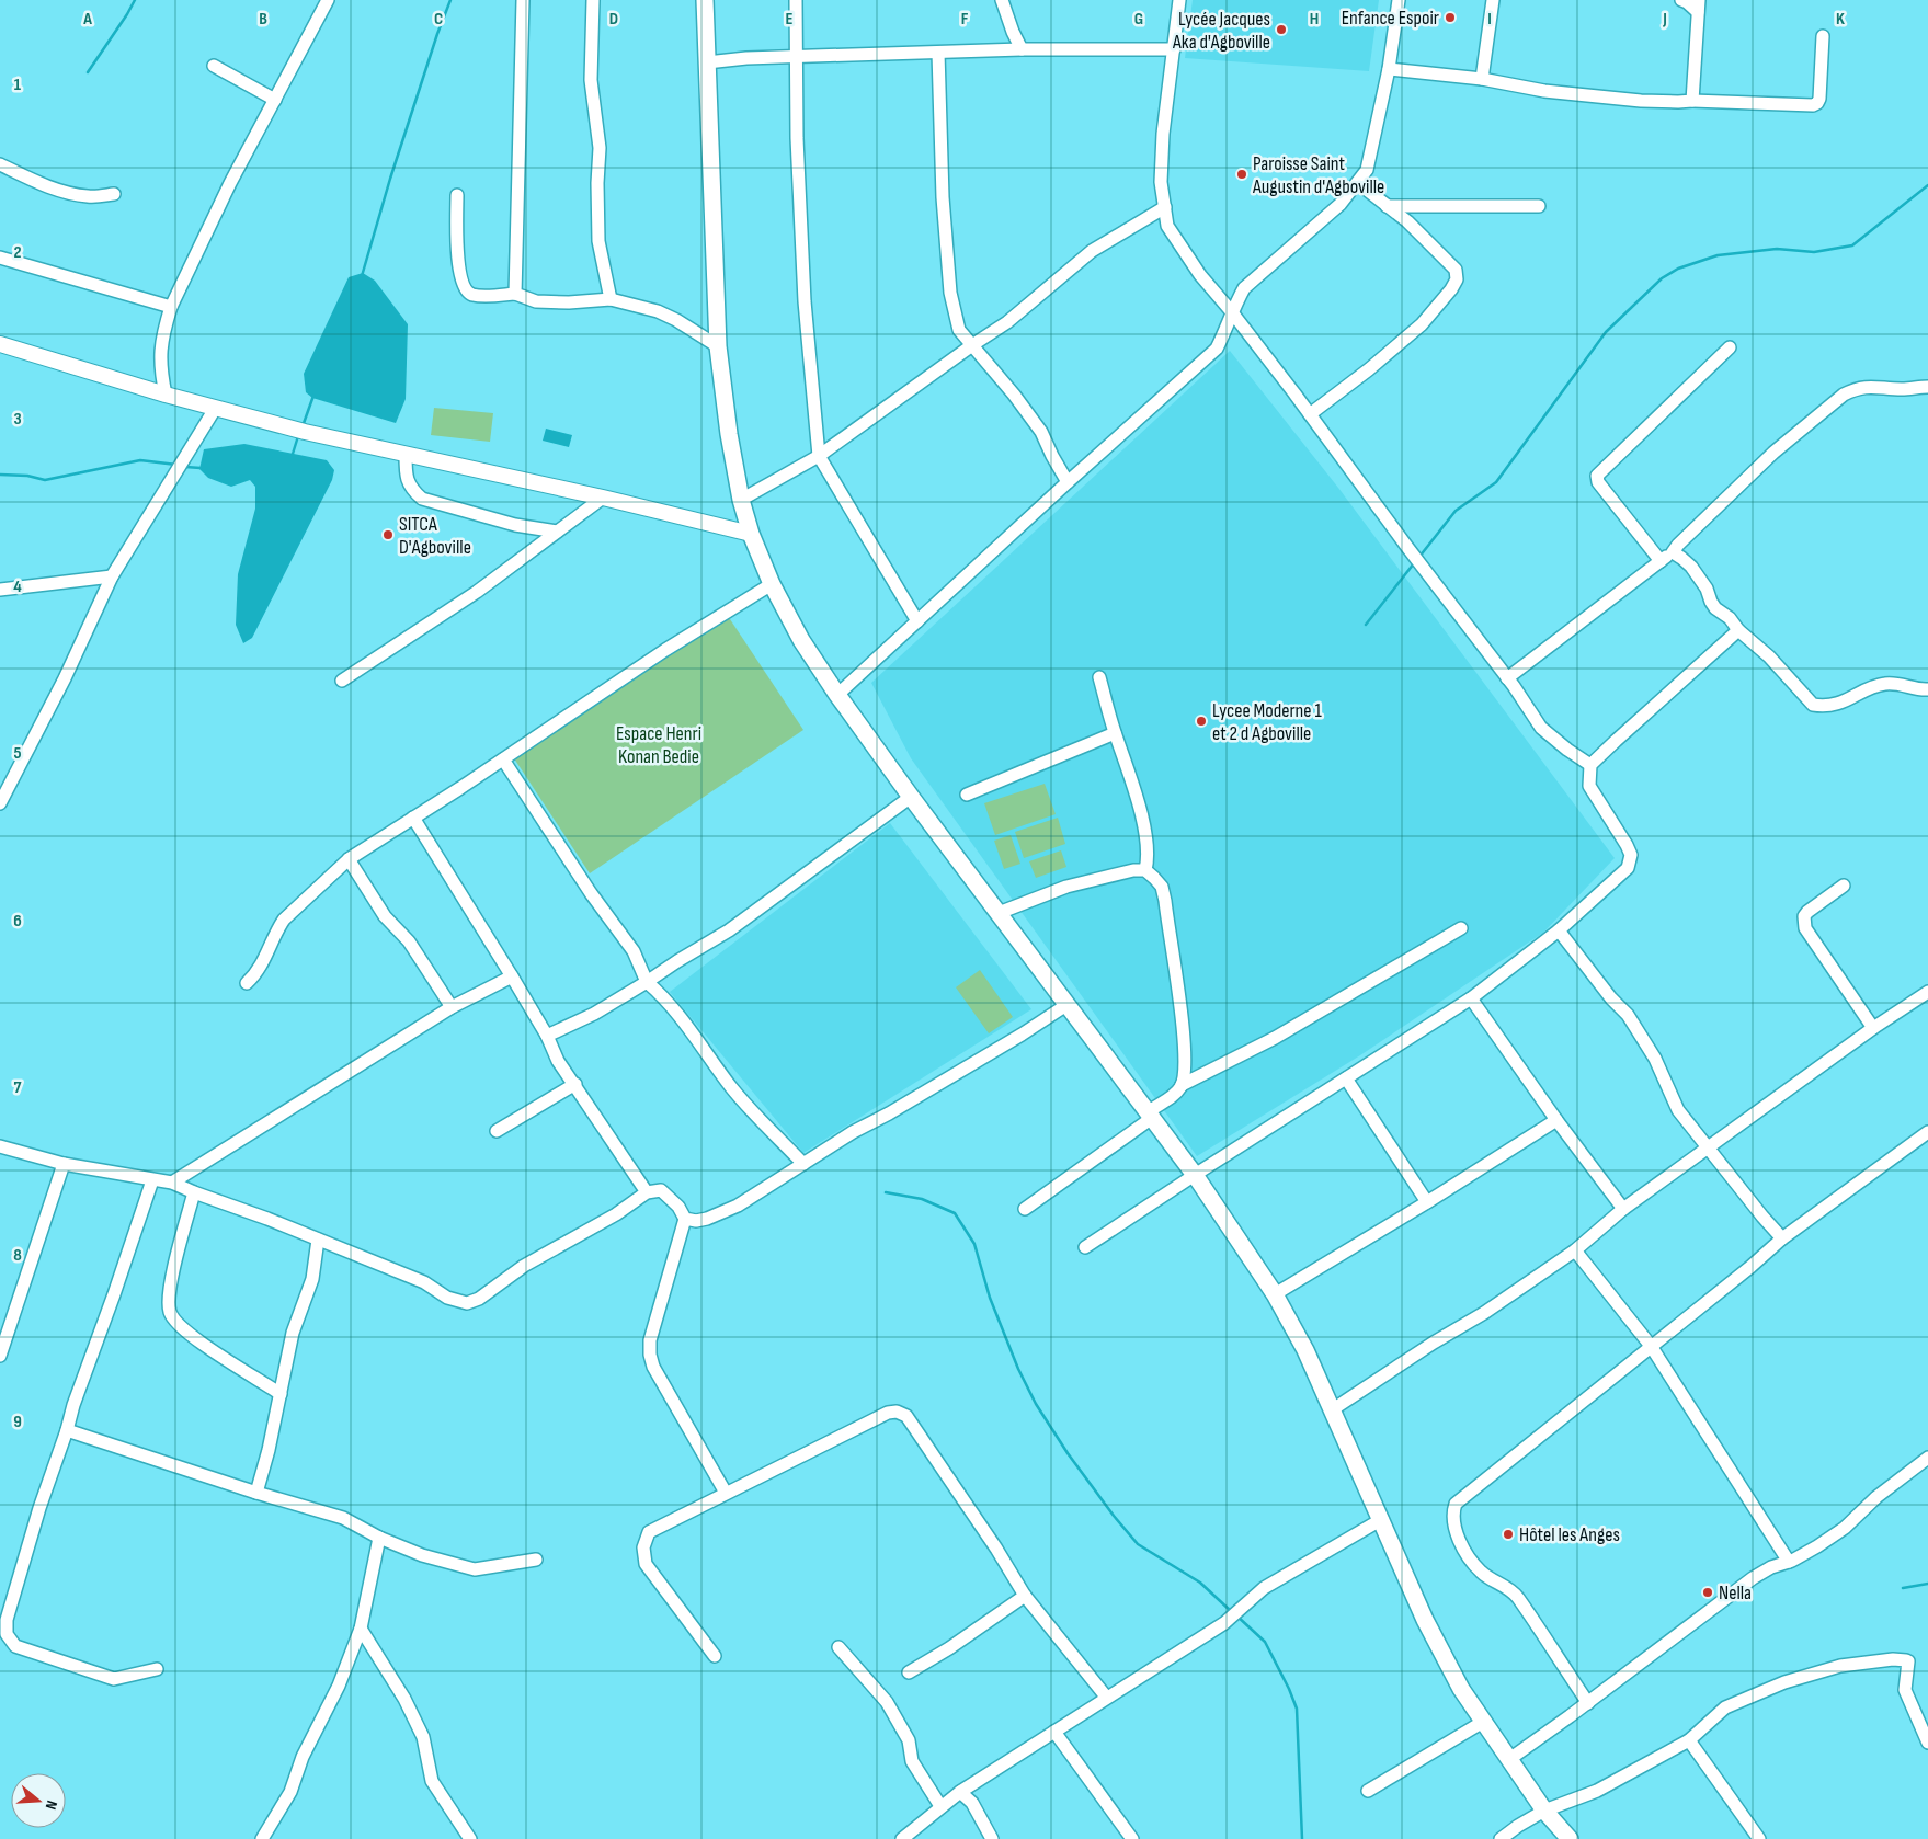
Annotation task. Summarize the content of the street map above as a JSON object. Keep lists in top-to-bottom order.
{
  "parks": ["Espace Henri Konan Bedie"],
  "places": [
    "Enfance Espoir",
    "Lycée Jacques Aka d'Agboville",
    "Paroisse Saint Augustin d'Agboville",
    "SITCA D'Agboville",
    "Lycee Moderne 1 et 2 d Agboville",
    "Hôtel les Anges",
    "Nella"
  ],
  "north": "right",
  "grid": {
    "columns": [
      "A",
      "B",
      "C",
      "D",
      "E",
      "F",
      "G",
      "H",
      "I",
      "J",
      "K"
    ],
    "rows": [
      "1",
      "2",
      "3",
      "4",
      "5",
      "6",
      "7",
      "8",
      "9"
    ]
  }
}
